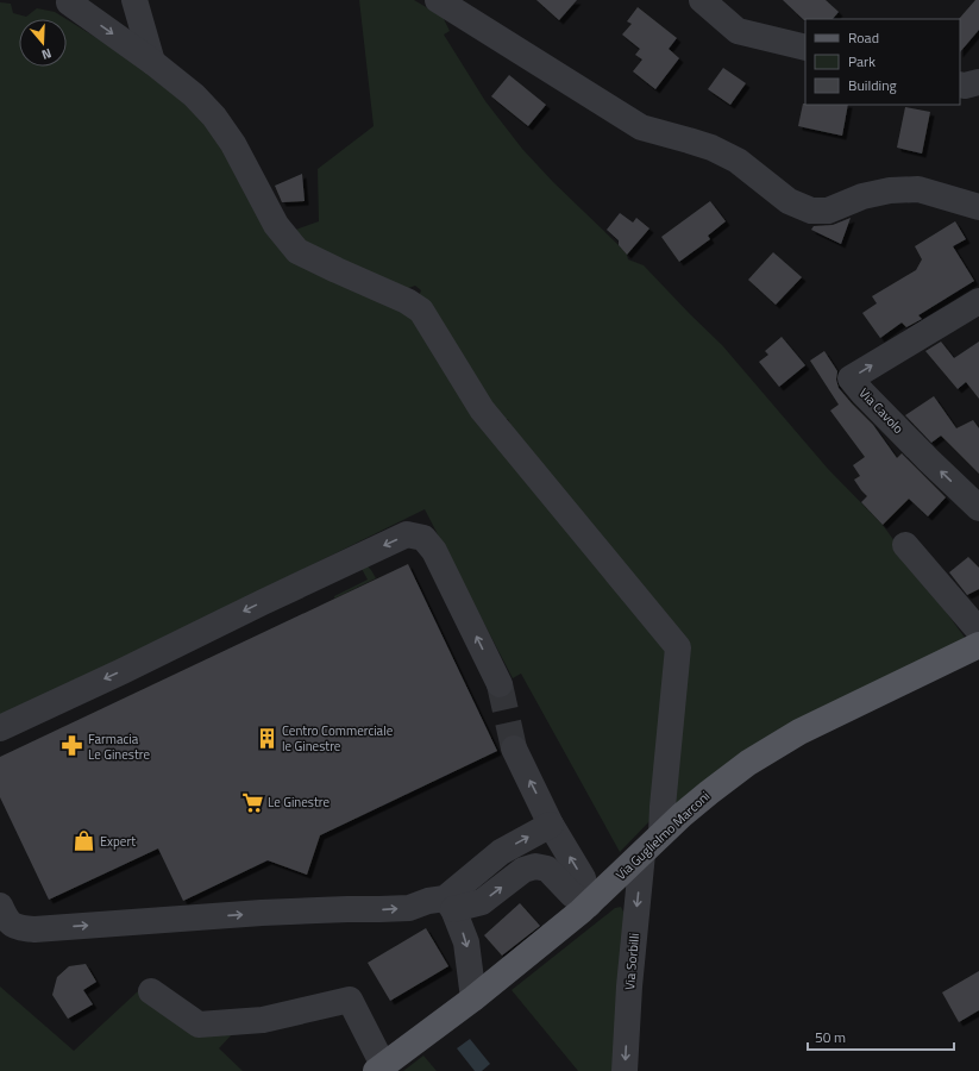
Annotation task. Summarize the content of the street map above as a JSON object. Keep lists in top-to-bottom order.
{
  "streets": {
    "main road": ["Via Guglielmo Marconi"],
    "street": ["Via Cavolo", "Via Sorbilli"]
  },
  "crossings": [
    ["Via Guglielmo Marconi", "Via Sorbilli"]
  ],
  "places": {
    "building": ["Centro Commerciale le Ginestre"],
    "pharmacy": ["Farmacia Le Ginestre"],
    "supermarket": ["Le Ginestre"],
    "shop": ["Expert"]
  },
  "legend": ["Road", "Park", "Building"],
  "scale_bar": "50 m",
  "north": "bottom"
}
